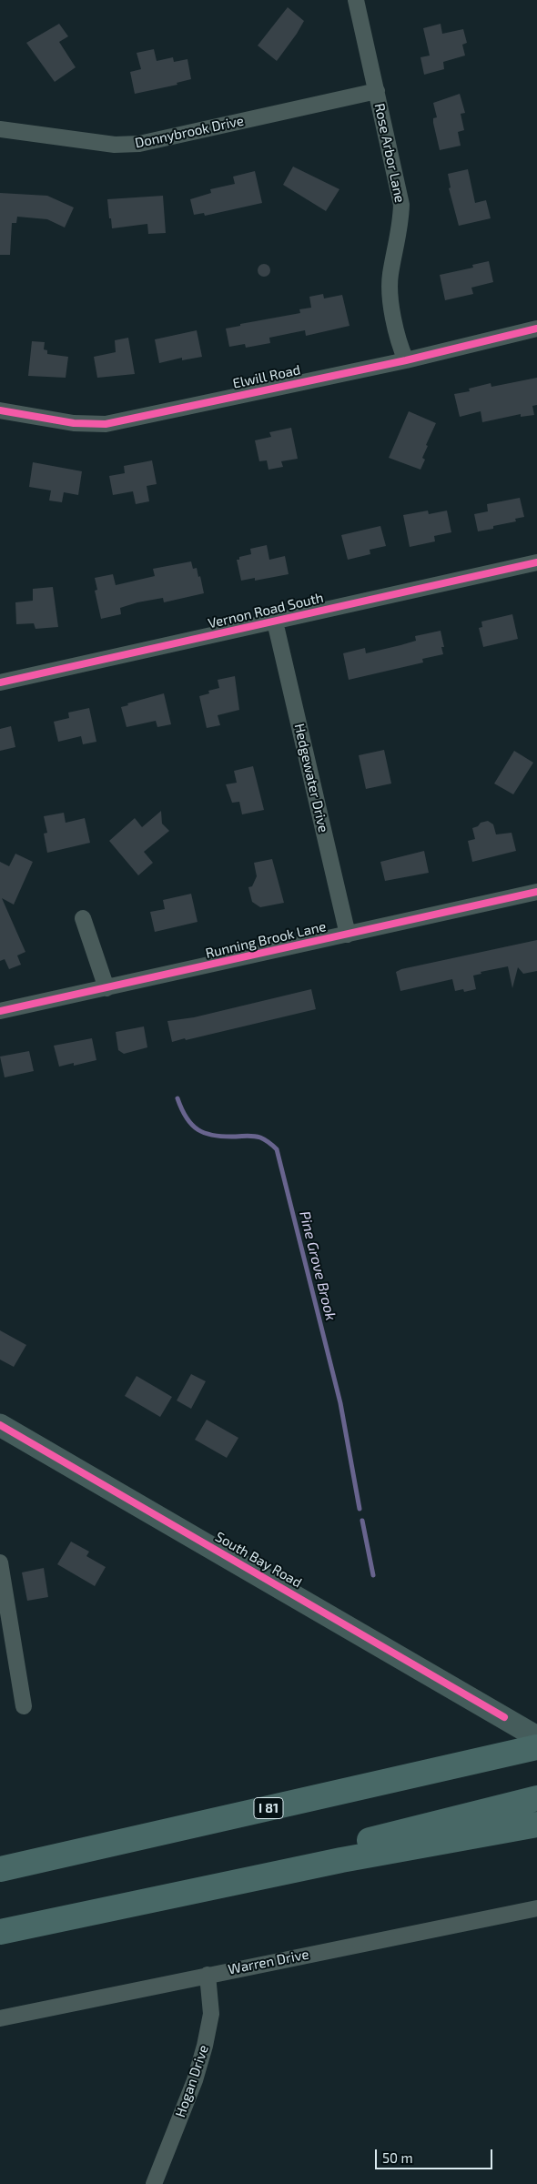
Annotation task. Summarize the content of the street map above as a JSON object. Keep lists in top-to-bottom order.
{
  "streets": {
    "highway": ["I 81"],
    "street": [
      "Donnybrook Drive",
      "Rose Arbor Lane",
      "Elwill Road",
      "Vernon Road South",
      "Hedgewater Drive",
      "Running Brook Lane",
      "South Bay Road",
      "Warren Drive",
      "Hogan Drive"
    ]
  },
  "crossings": [
    ["Donnybrook Drive", "Rose Arbor Lane"],
    ["Rose Arbor Lane", "Elwill Road"],
    ["Vernon Road South", "Hedgewater Drive"],
    ["Hedgewater Drive", "Running Brook Lane"],
    ["Warren Drive", "Hogan Drive"]
  ],
  "water": ["Pine Grove Brook"],
  "scale_bar": "50 m"
}
